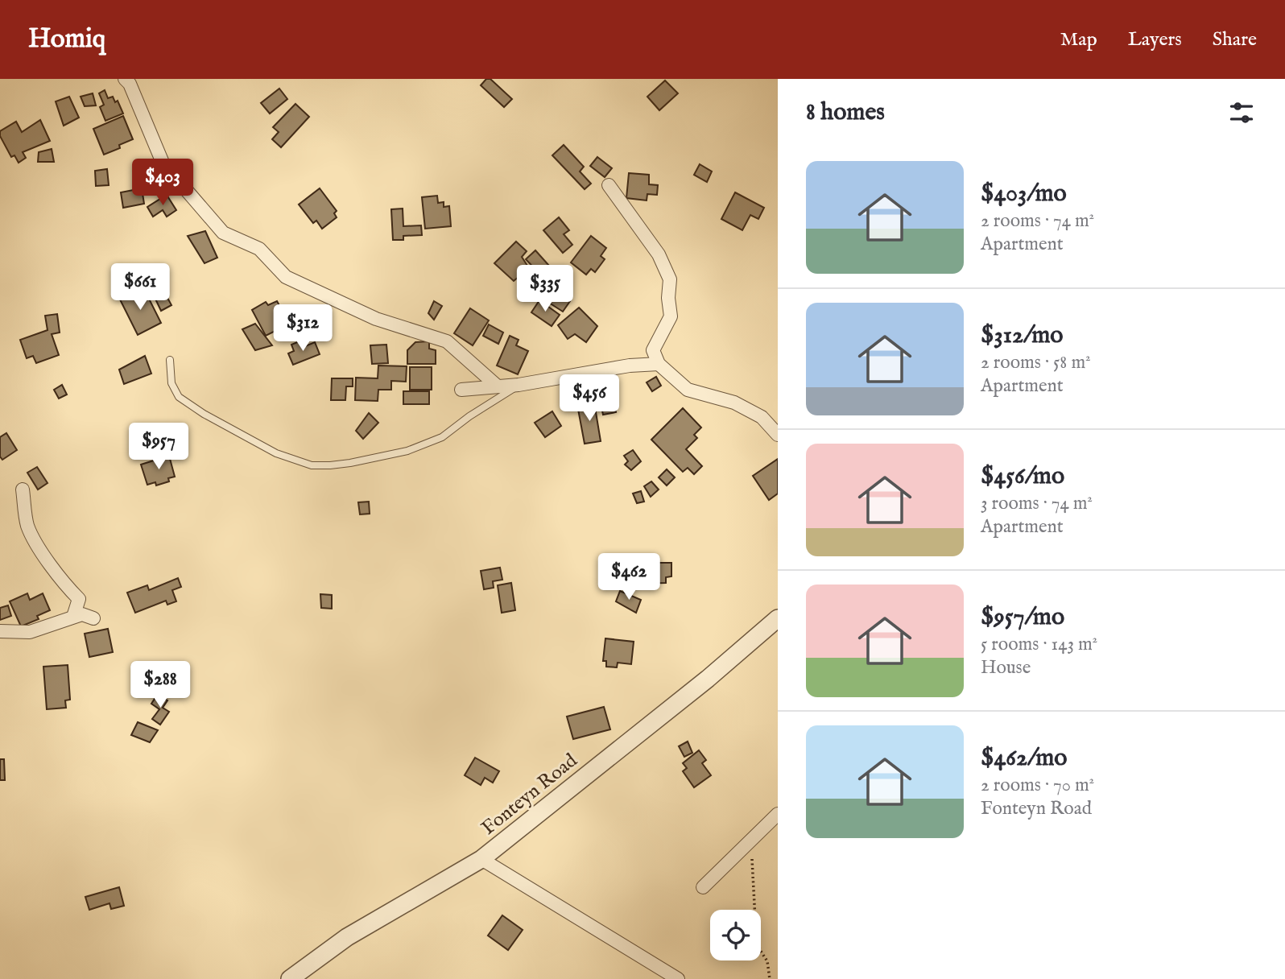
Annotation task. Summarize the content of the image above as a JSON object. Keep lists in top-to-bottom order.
{
  "streets": {
    "street": ["Fonteyn Road"]
  },
  "page": {
    "header": "Homiq",
    "nav": ["Map", "Layers", "Share"],
    "heading": "8 homes",
    "list": [
      {
        "name": "$403/mo",
        "note": "2 rooms · 74 m² · Apartment"
      },
      {
        "name": "$312/mo",
        "note": "2 rooms · 58 m² · Apartment"
      },
      {
        "name": "$456/mo",
        "note": "3 rooms · 74 m² · Apartment"
      },
      {
        "name": "$957/mo",
        "note": "5 rooms · 143 m² · House"
      },
      {
        "name": "$462/mo",
        "note": "2 rooms · 70 m² · Fonteyn Road"
      }
    ],
    "price": [
      "$403",
      "$661",
      "$335",
      "$312",
      "$456",
      "$957",
      "$462",
      "$288"
    ]
  }
}
